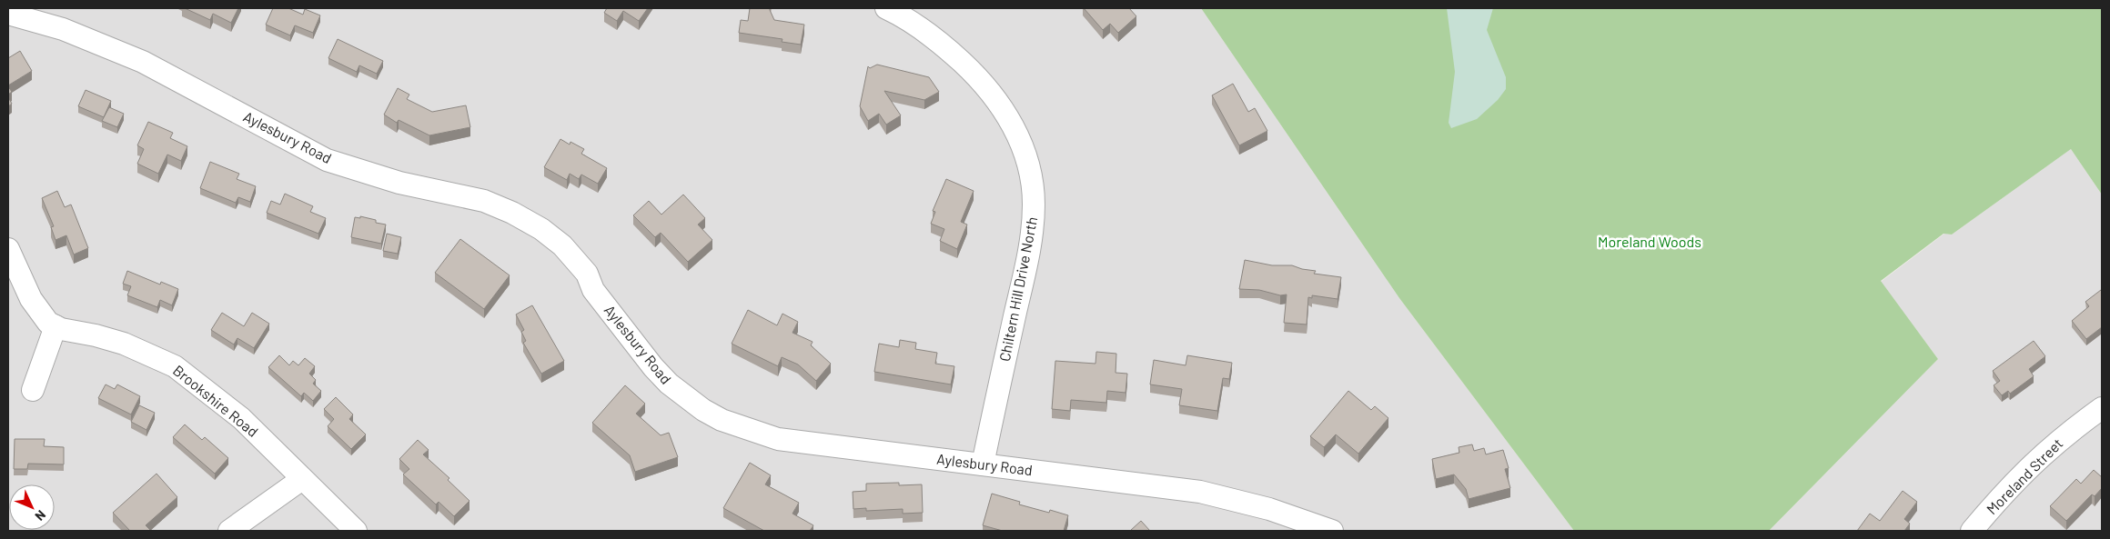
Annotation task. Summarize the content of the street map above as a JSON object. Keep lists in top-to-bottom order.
{
  "streets": {
    "street": [
      "Aylesbury Road",
      "Chiltern Hill Drive North",
      "Brookshire Road",
      "Moreland Street"
    ]
  },
  "crossings": [
    ["Aylesbury Road", "Chiltern Hill Drive North"]
  ],
  "parks": ["Moreland Woods"],
  "north": "bottom right"
}
